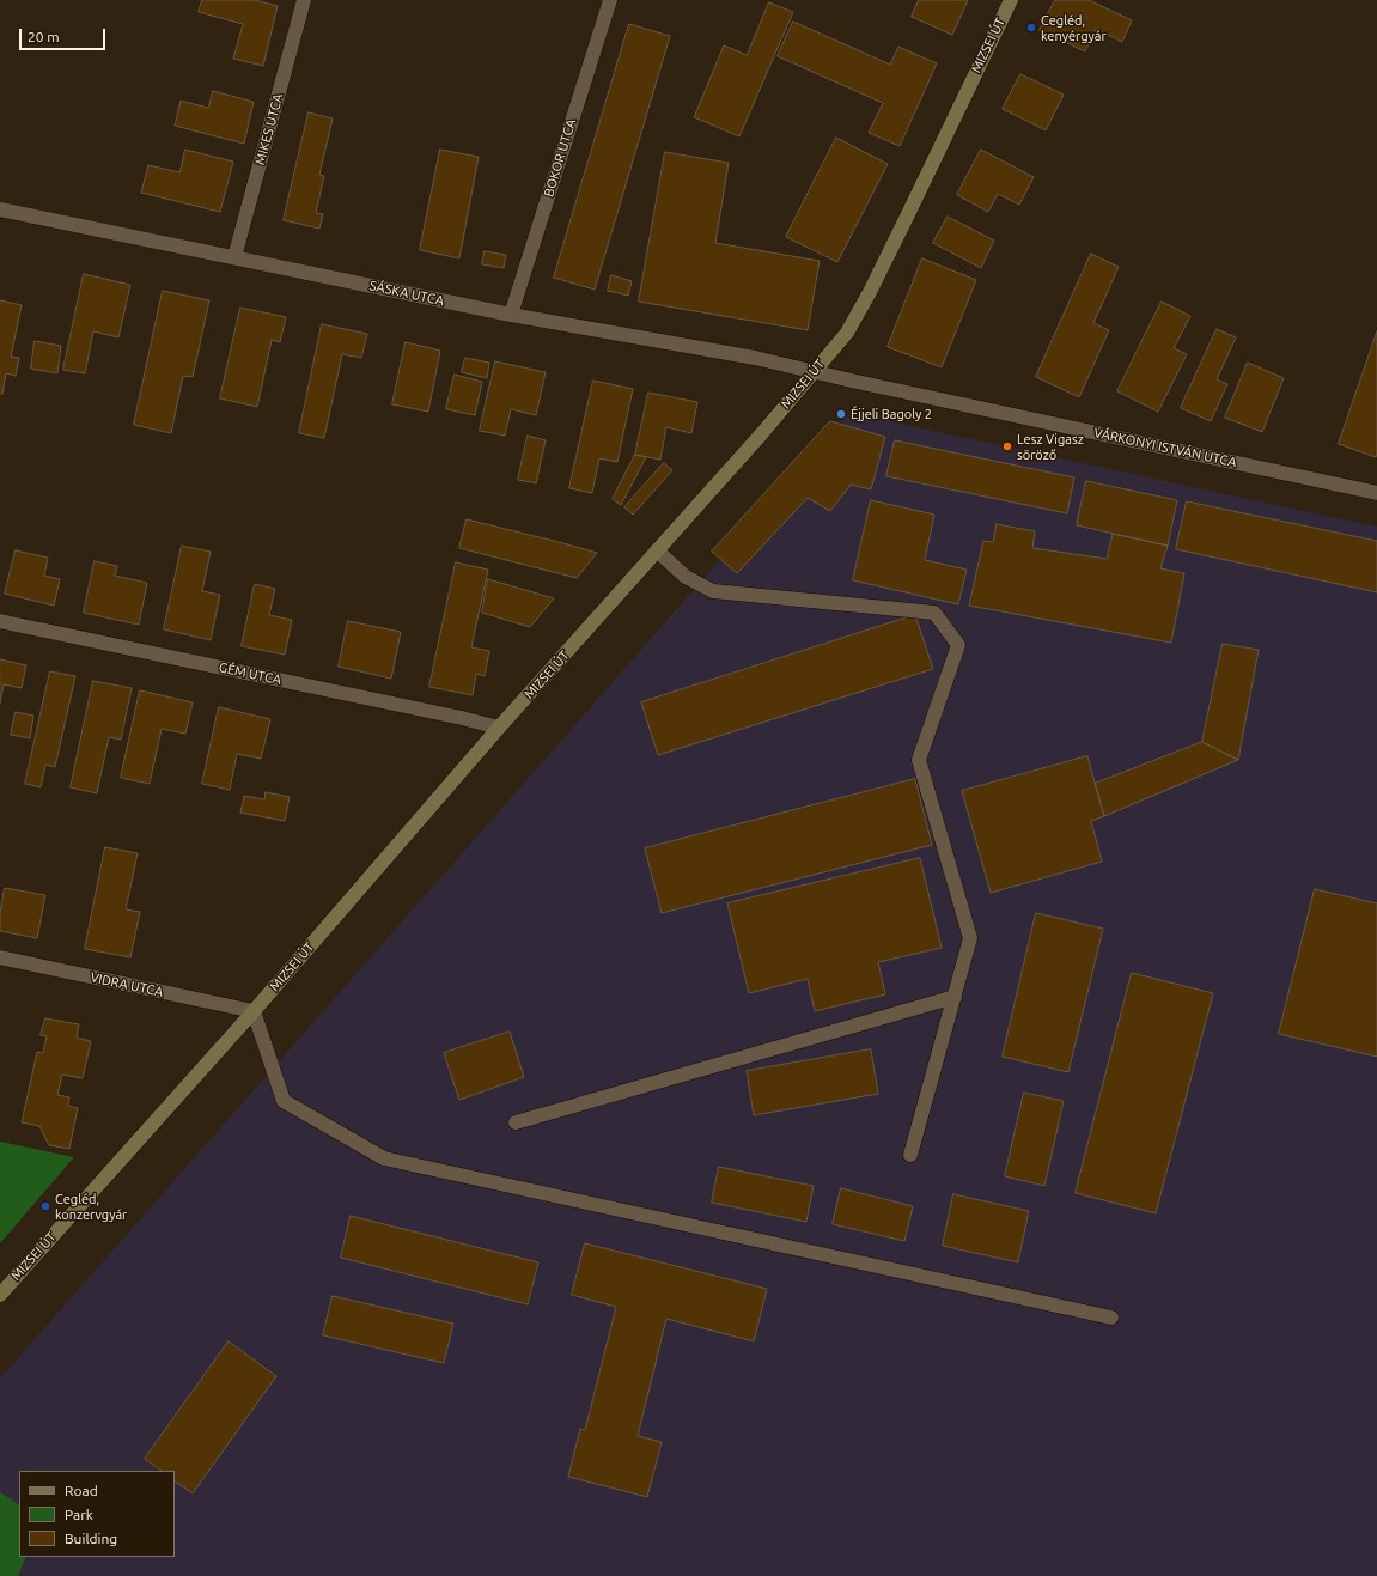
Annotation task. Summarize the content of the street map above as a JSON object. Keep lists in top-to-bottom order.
{
  "streets": {
    "main road": ["MIZSEI ÚT"],
    "street": [
      "MIKES UTCA",
      "BOKOR UTCA",
      "SÁSKA UTCA",
      "VÁRKONYI ISTVÁN UTCA",
      "GÉM UTCA",
      "VIDRA UTCA"
    ]
  },
  "crossings": [
    ["MIZSEI ÚT", "SÁSKA UTCA"],
    ["MIZSEI ÚT", "VÁRKONYI ISTVÁN UTCA"],
    ["MIZSEI ÚT", "GÉM UTCA"],
    ["MIZSEI ÚT", "VIDRA UTCA"],
    ["MIKES UTCA", "SÁSKA UTCA"],
    ["BOKOR UTCA", "SÁSKA UTCA"],
    ["SÁSKA UTCA", "VÁRKONYI ISTVÁN UTCA"]
  ],
  "places": [
    "Cegléd, kenyérgyár",
    "Éjjeli Bagoly 2",
    "Lesz Vigasz söröző",
    "Cegléd, konzervgyár"
  ],
  "legend": ["Road", "Park", "Building"],
  "scale_bar": "20 m"
}
